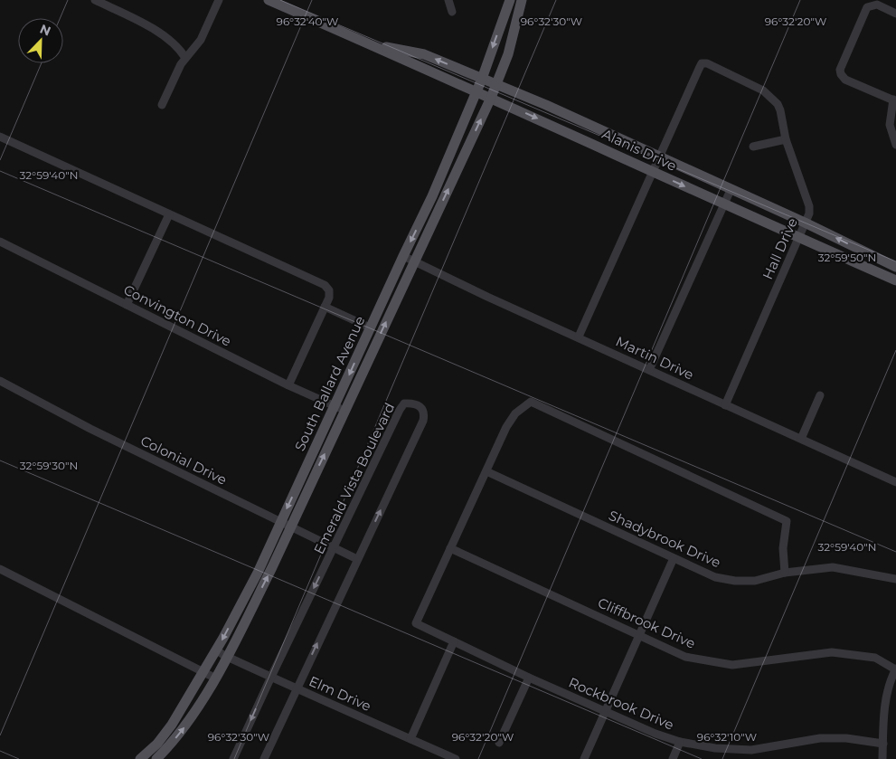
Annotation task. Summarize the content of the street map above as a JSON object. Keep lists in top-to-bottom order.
{
  "streets": {
    "main road": ["Alanis Drive", "South Ballard Avenue"],
    "street": [
      "Hall Drive",
      "Convington Drive",
      "Martin Drive",
      "Colonial Drive",
      "Emerald Vista Boulevard",
      "Shadybrook Drive",
      "Cliffbrook Drive",
      "Elm Drive",
      "Rockbrook Drive"
    ]
  },
  "crossings": [
    ["Alanis Drive", "Hall Drive"],
    ["Alanis Drive", "South Ballard Avenue"],
    ["Hall Drive", "Martin Drive"],
    ["Convington Drive", "South Ballard Avenue"],
    ["Martin Drive", "South Ballard Avenue"],
    ["South Ballard Avenue", "Colonial Drive"],
    ["South Ballard Avenue", "Elm Drive"],
    ["Colonial Drive", "Emerald Vista Boulevard"],
    ["Emerald Vista Boulevard", "Elm Drive"],
    ["Cliffbrook Drive", "Rockbrook Drive"]
  ],
  "north": "top right",
  "coordinates": [
    "96°32'40\"W",
    "96°32'30\"W",
    "96°32'20\"W",
    "32°59'40\"N",
    "32°59'50\"N",
    "32°59'30\"N",
    "96°32'10\"W"
  ]
}
